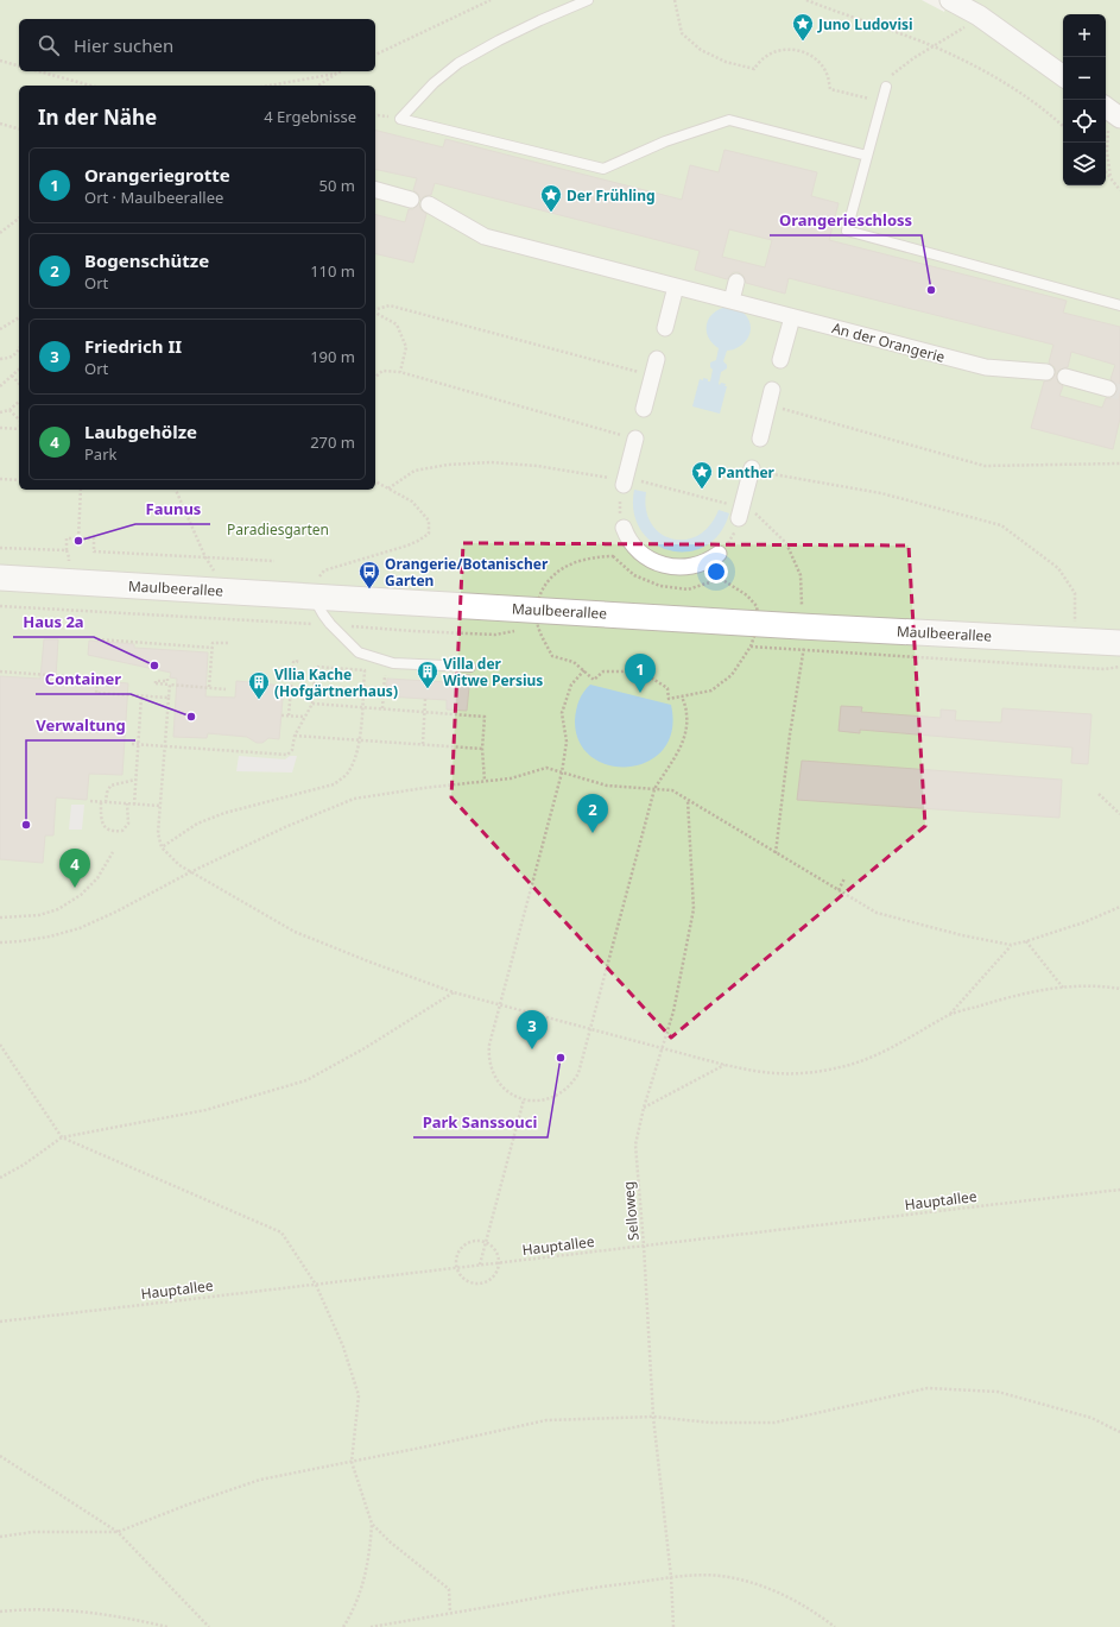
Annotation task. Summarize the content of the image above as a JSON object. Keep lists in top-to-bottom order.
{
  "streets": {
    "street": ["An der Orangerie", "Maulbeerallee"],
    "path": ["Hauptallee", "Selloweg"]
  },
  "crossings": [
    ["Hauptallee", "Selloweg"]
  ],
  "parks": ["Paradiesgarten"],
  "places": {
    "place": ["Juno Ludovisi", "Der Frühling", "Panther"],
    "other": [
      "Orangerieschloss",
      "Faunus",
      "Haus 2a",
      "Container",
      "Verwaltung",
      "Park Sanssouci"
    ],
    "bus stop": ["Orangerie/Botanischer Garten"],
    "building": ["Villa der Witwe Persius", "Vllia Kache (Hofgärtnerhaus)"]
  },
  "page": {
    "map_buttons": ["+", "−"],
    "search": "Hier suchen",
    "heading": ["In der Nähe", "4 Ergebnisse"],
    "list": [
      {
        "mark": "1",
        "name": "Orangeriegrotte",
        "note": "Ort · Maulbeerallee",
        "value": "50 m"
      },
      {
        "mark": "2",
        "name": "Bogenschütze",
        "note": "Ort",
        "value": "110 m"
      },
      {
        "mark": "3",
        "name": "Friedrich II",
        "note": "Ort",
        "value": "190 m"
      },
      {
        "mark": "4",
        "name": "Laubgehölze",
        "note": "Park",
        "value": "270 m"
      }
    ],
    "pins": [
      "1",
      "2",
      "4",
      "3"
    ]
  }
}
